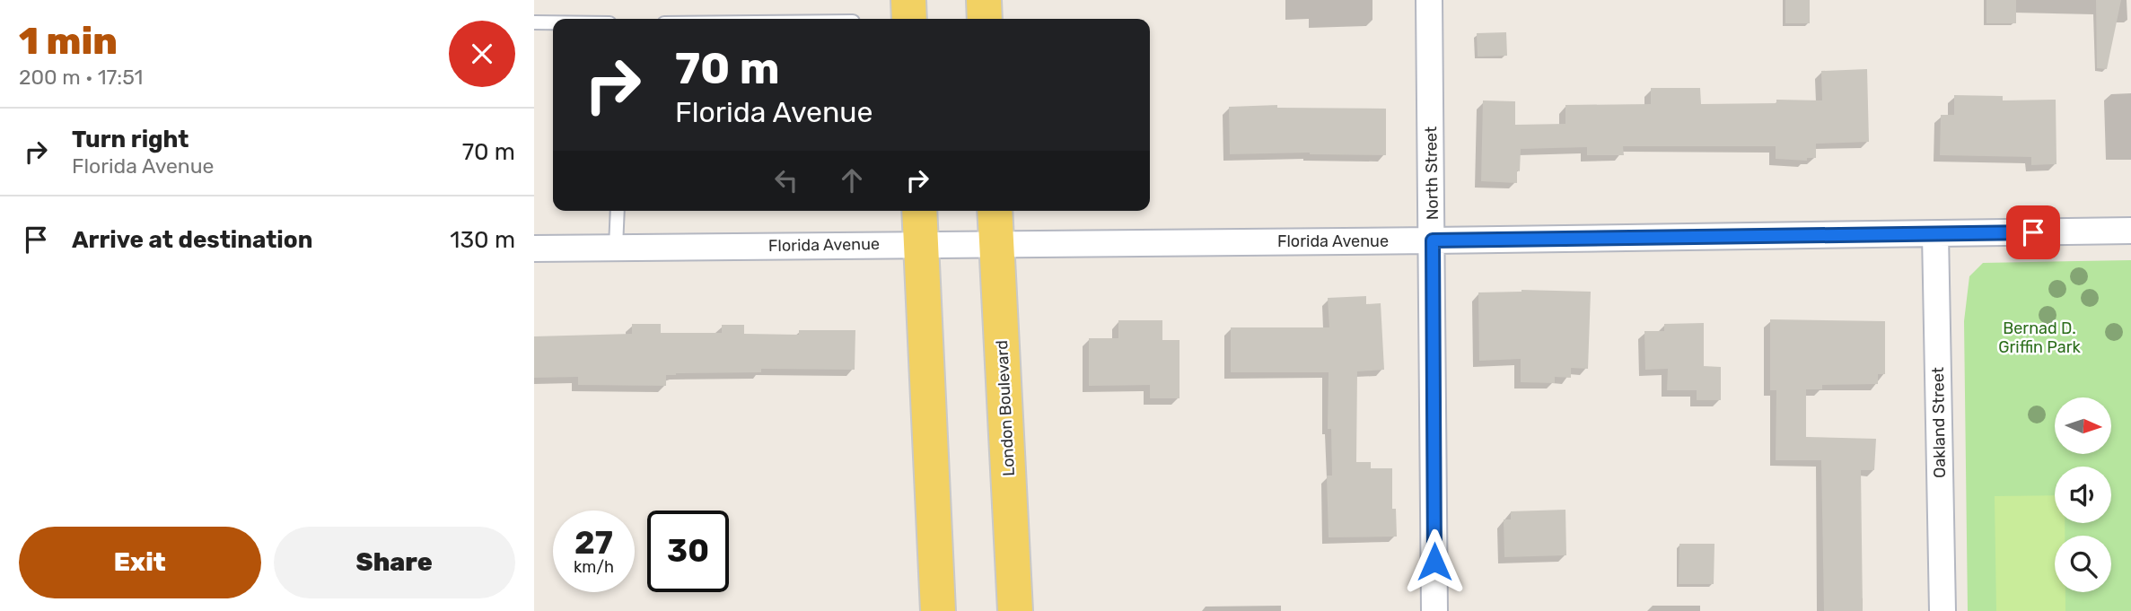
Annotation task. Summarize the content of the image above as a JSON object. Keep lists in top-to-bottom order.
{
  "streets": {
    "main road": ["London Boulevard"],
    "street": ["North Street", "Florida Avenue", "Oakland Street"]
  },
  "crossings": [
    ["North Street", "Florida Avenue"],
    ["Florida Avenue", "London Boulevard"],
    ["Florida Avenue", "Oakland Street"]
  ],
  "parks": ["Bernad D. Griffin Park"],
  "north": "right",
  "page": {
    "heading": ["1 min", "200 m · 17:51"],
    "turn": ["70 m", "Florida Avenue"],
    "list": [
      {
        "name": "Turn right",
        "note": "Florida Avenue",
        "value": "70 m"
      },
      {
        "name": "Arrive at destination",
        "value": "130 m"
      }
    ],
    "speed": "27 km/h",
    "limit": "30",
    "buttons": ["Exit", "Share"]
  }
}
